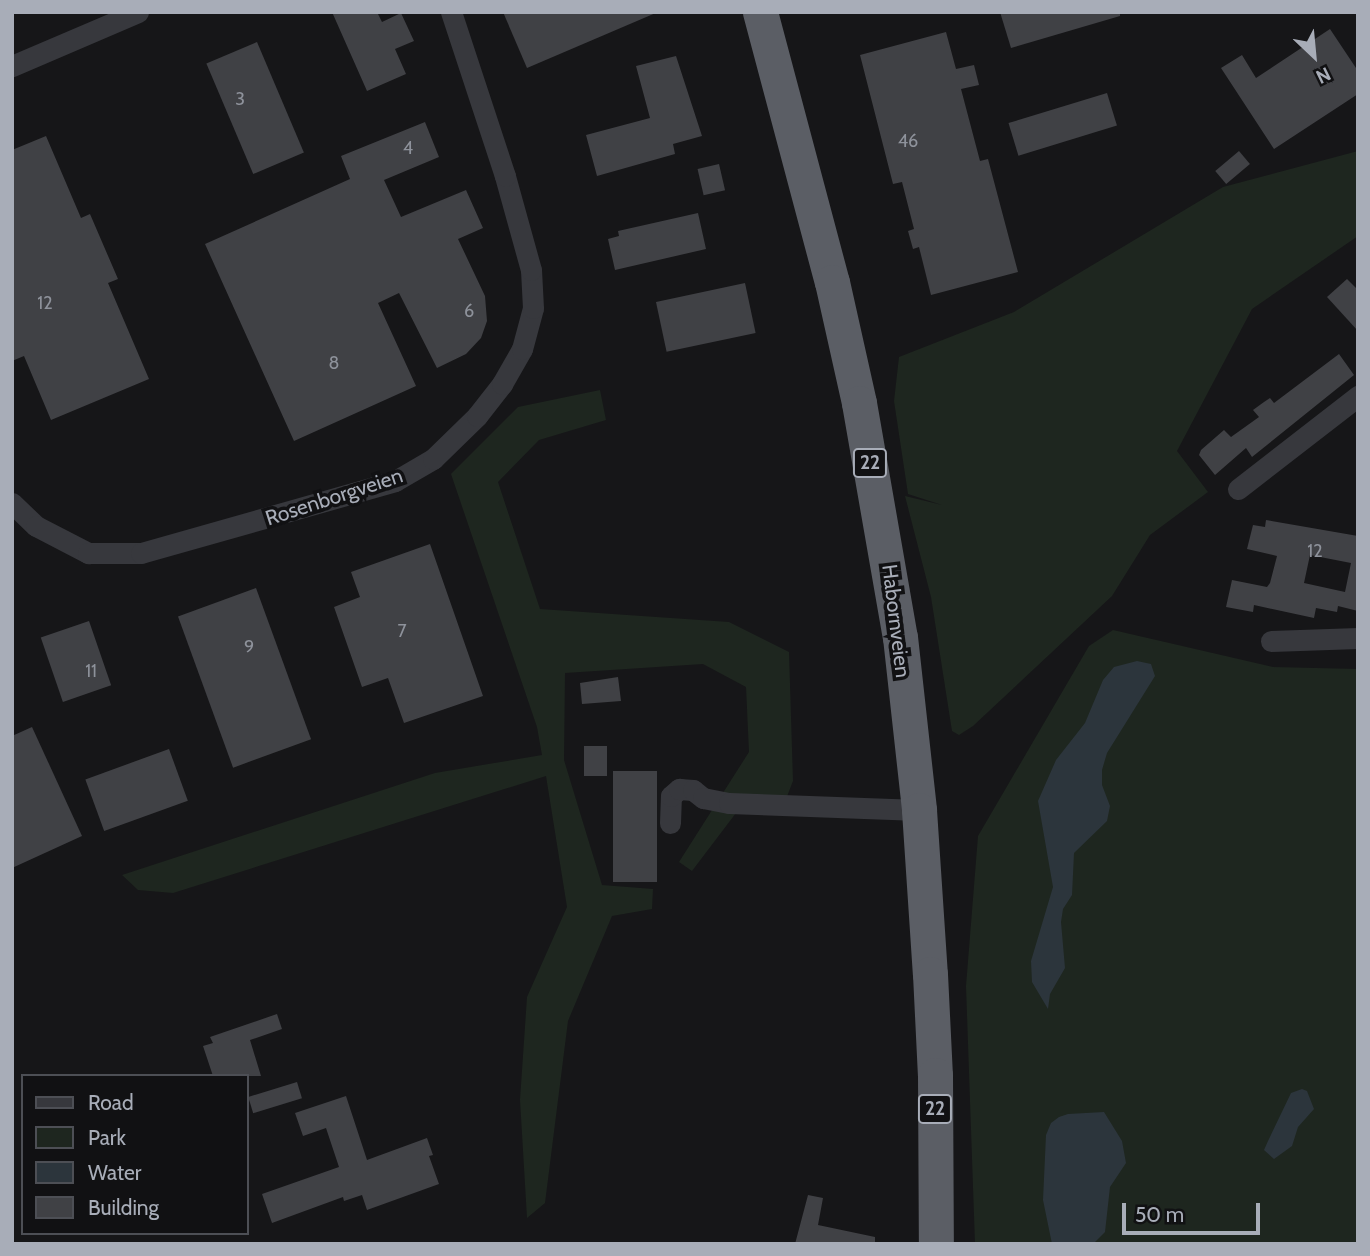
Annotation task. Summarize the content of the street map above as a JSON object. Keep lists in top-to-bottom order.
{
  "streets": {
    "highway": ["22", "Habornveien"],
    "street": ["Rosenborgveien"]
  },
  "house_numbers": [
    "3",
    "46",
    "4",
    "12",
    "6",
    "8",
    "12",
    "7",
    "9",
    "11"
  ],
  "legend": [
    "Road",
    "Park",
    "Water",
    "Building"
  ],
  "scale_bar": "50 m",
  "north": "bottom right"
}
